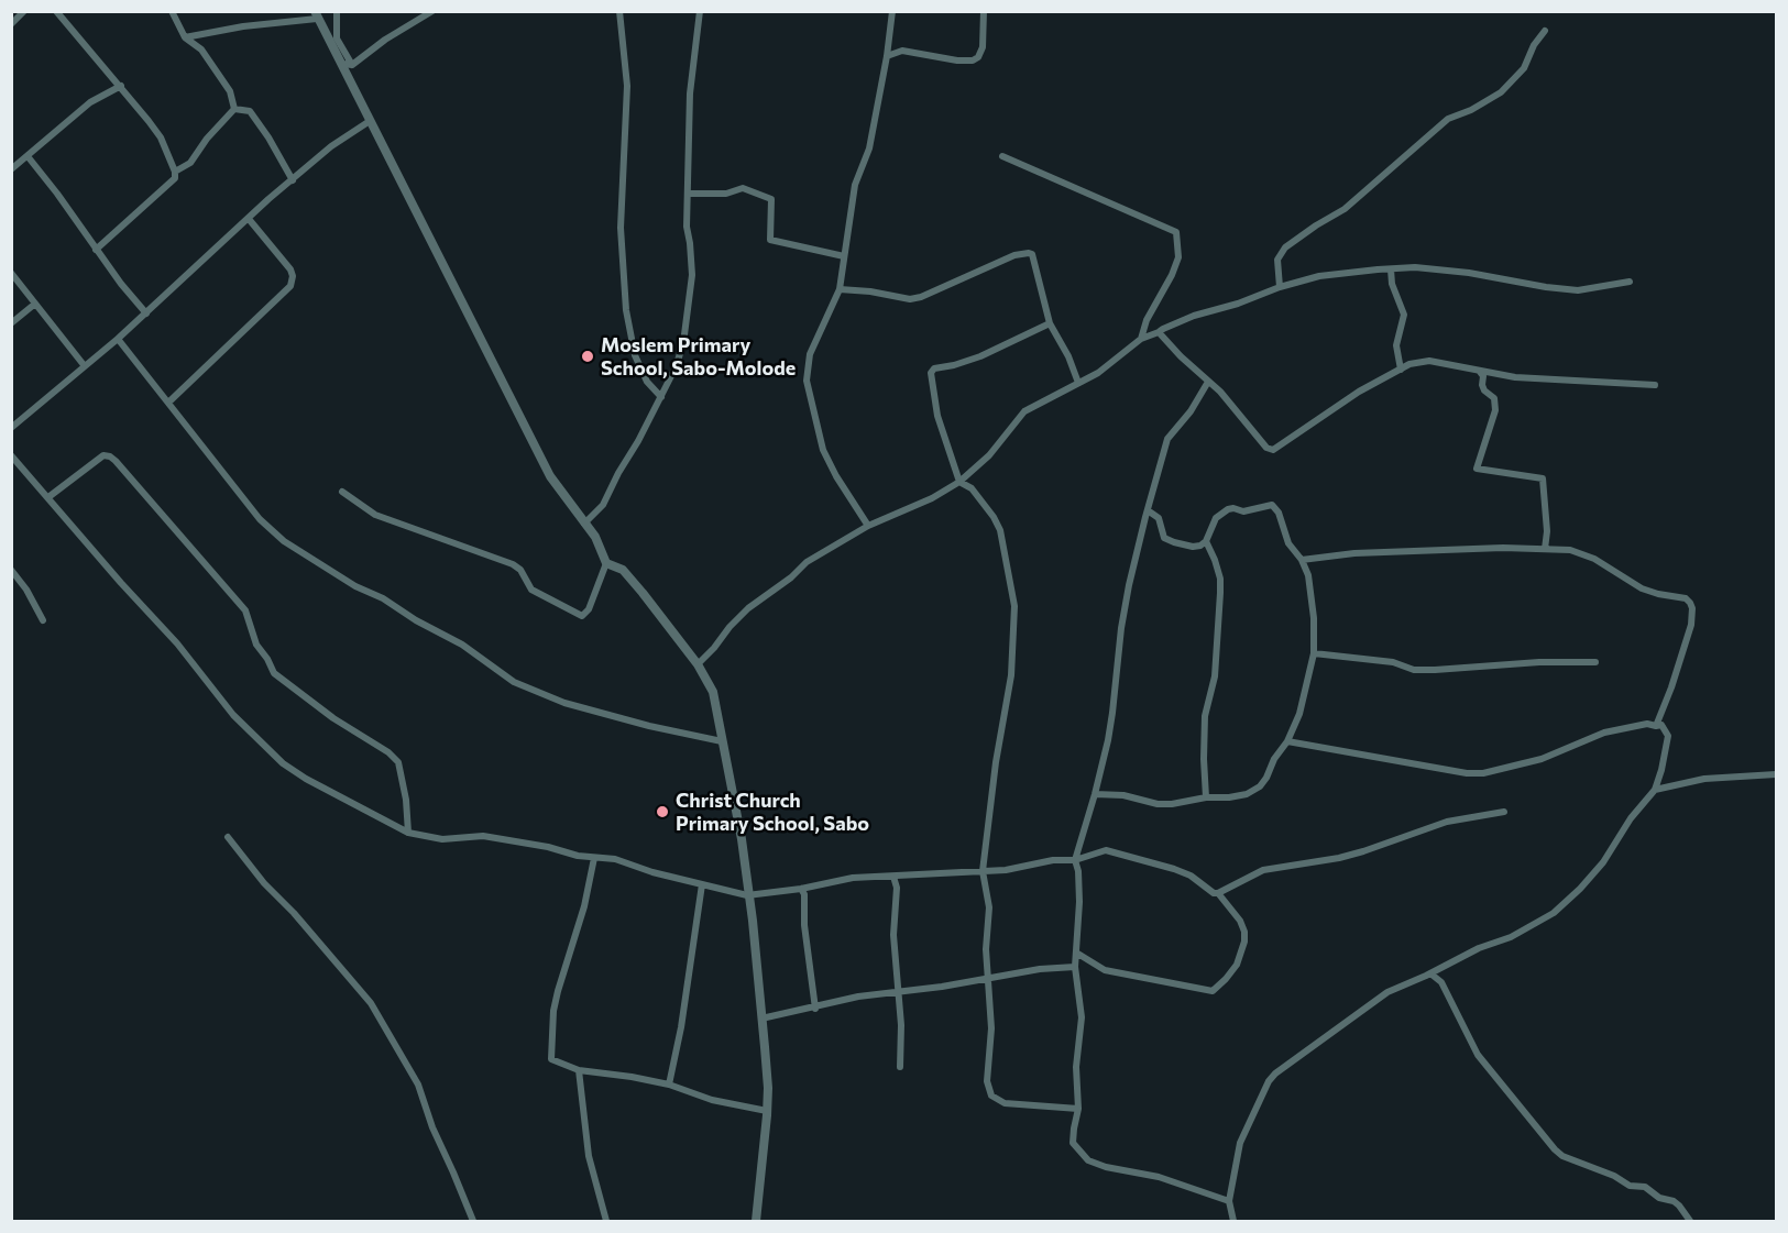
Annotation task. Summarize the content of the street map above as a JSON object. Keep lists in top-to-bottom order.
{
  "places": ["Moslem Primary School, Sabo-Molode", "Christ Church Primary School, Sabo"]
}
